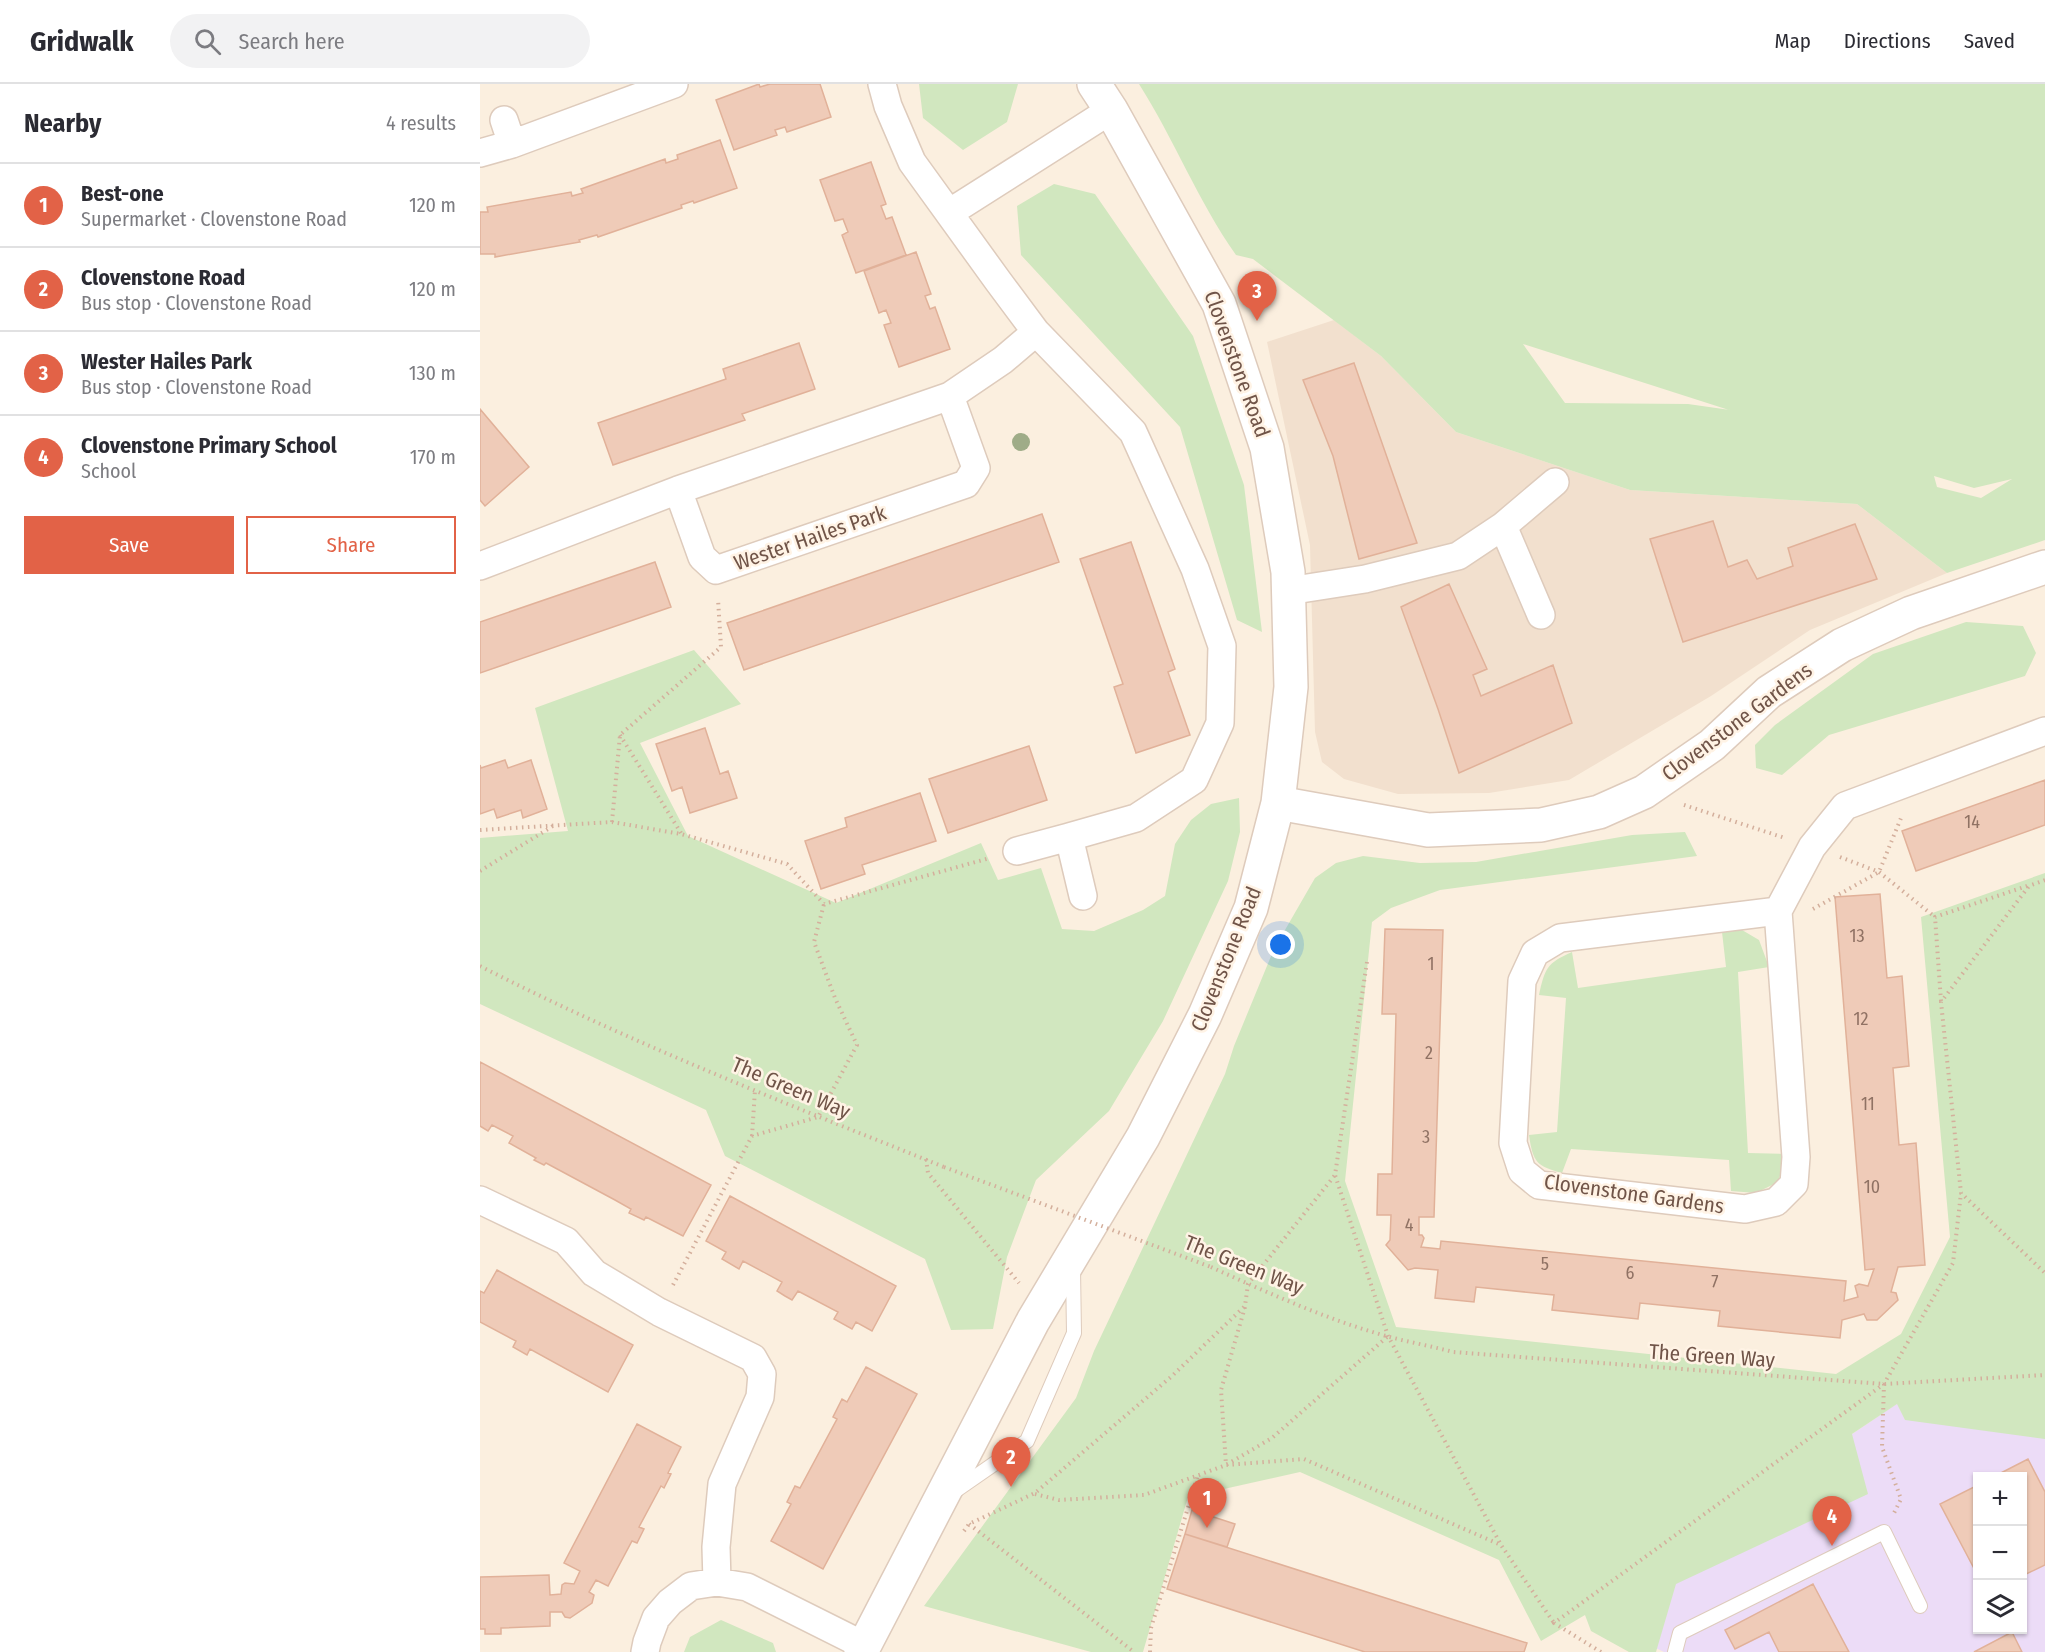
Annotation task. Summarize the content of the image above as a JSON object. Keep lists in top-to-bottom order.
{
  "streets": {
    "street": ["Clovenstone Road", "Wester Hailes Park", "Clovenstone Gardens"],
    "path": ["The Green Way"]
  },
  "crossings": [
    ["Clovenstone Road", "Clovenstone Gardens"]
  ],
  "house_numbers": [
    "14",
    "13",
    "1",
    "12",
    "2",
    "11",
    "3",
    "10",
    "4",
    "5",
    "6",
    "7"
  ],
  "page": {
    "header": "Gridwalk",
    "search": "Search here",
    "nav": ["Map", "Directions", "Saved"],
    "heading": ["Nearby", "4 results"],
    "list": [
      {
        "mark": "1",
        "name": "Best-one",
        "note": "Supermarket · Clovenstone Road",
        "value": "120 m"
      },
      {
        "mark": "2",
        "name": "Clovenstone Road",
        "note": "Bus stop · Clovenstone Road",
        "value": "120 m"
      },
      {
        "mark": "3",
        "name": "Wester Hailes Park",
        "note": "Bus stop · Clovenstone Road",
        "value": "130 m"
      },
      {
        "mark": "4",
        "name": "Clovenstone Primary School",
        "note": "School",
        "value": "170 m"
      }
    ],
    "pins": [
      "3",
      "2",
      "1",
      "4"
    ],
    "buttons": ["Save", "Share"],
    "map_buttons": ["+", "−"]
  }
}
